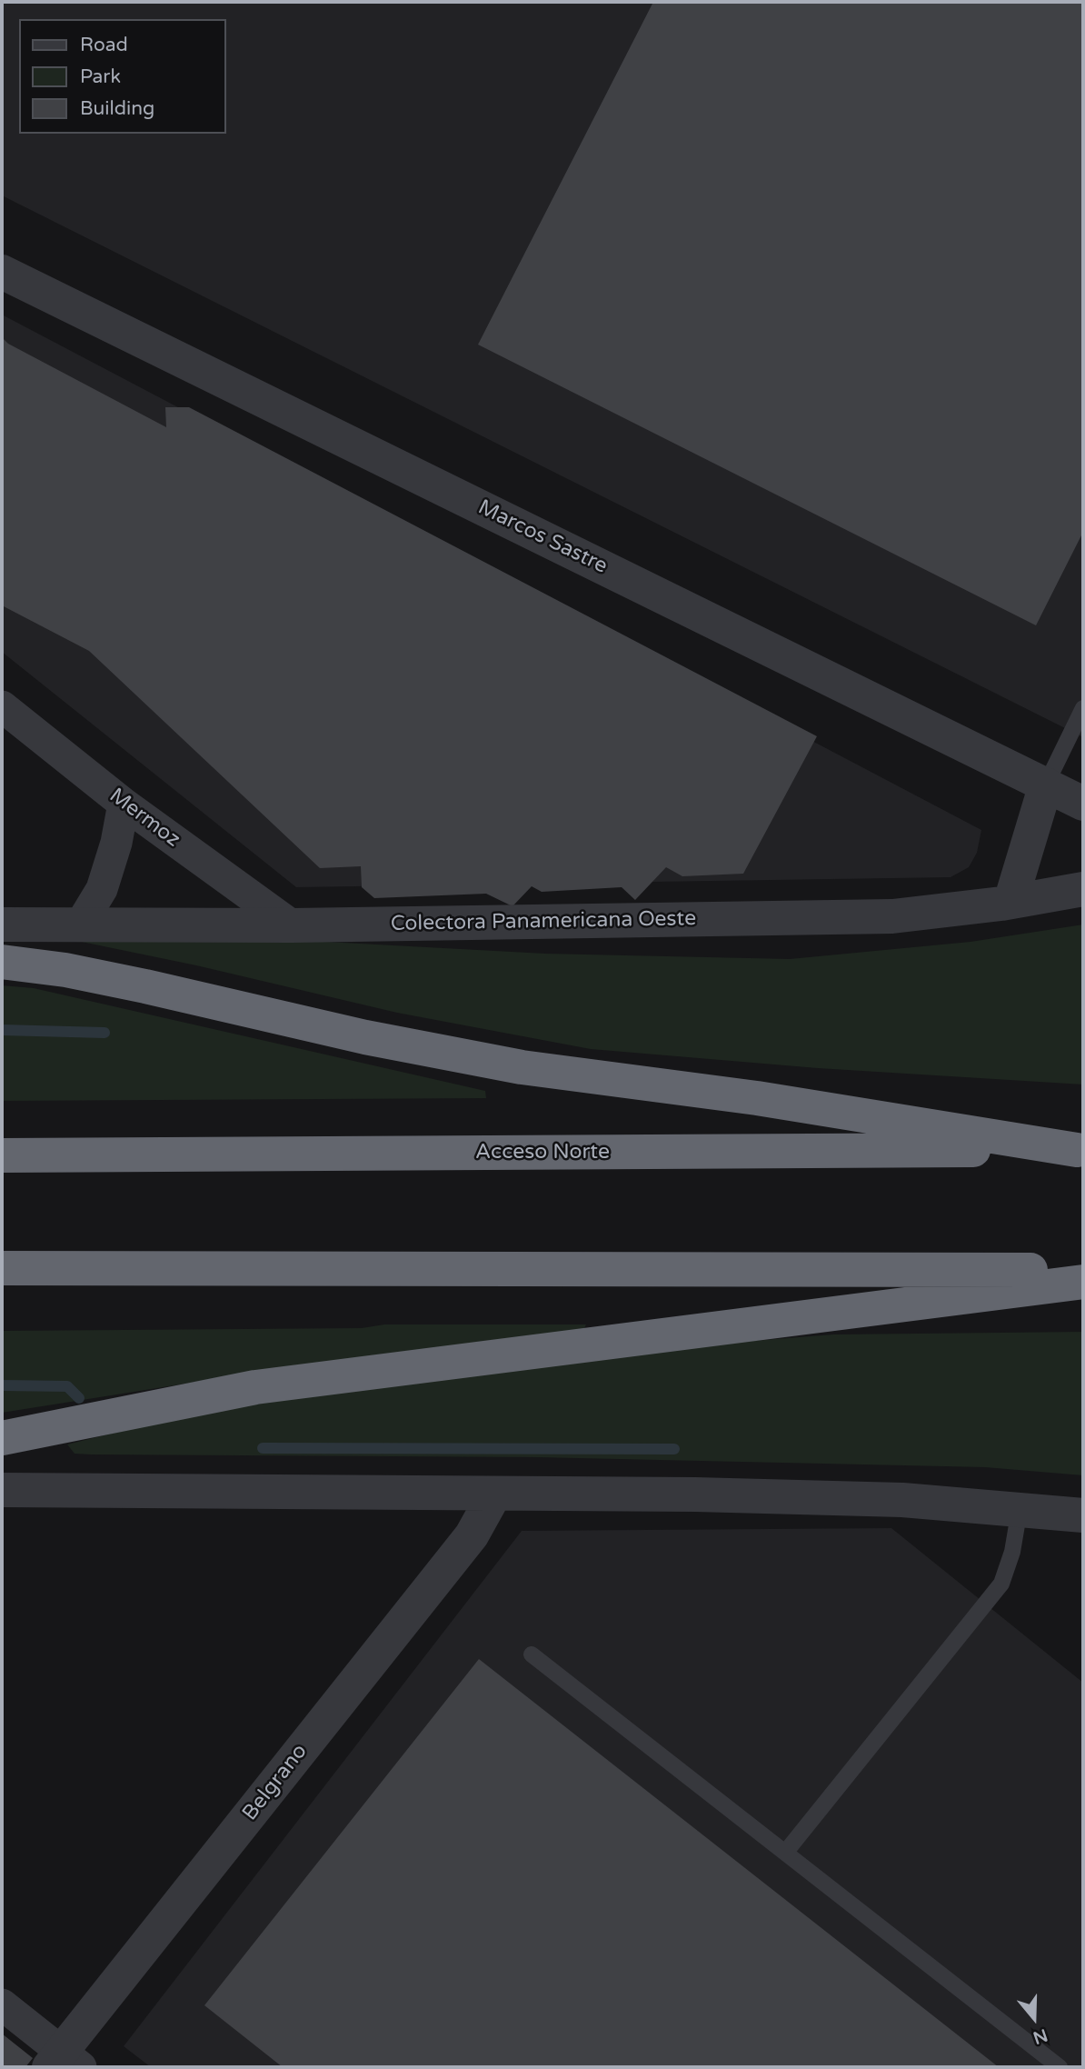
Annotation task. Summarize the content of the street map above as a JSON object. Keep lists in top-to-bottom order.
{
  "streets": {
    "highway": ["Acceso Norte"],
    "street": [
      "Marcos Sastre",
      "Mermoz",
      "Colectora Panamericana Oeste",
      "Belgrano"
    ]
  },
  "crossings": [
    ["Mermoz", "Colectora Panamericana Oeste"]
  ],
  "legend": ["Road", "Park", "Building"],
  "north": "bottom"
}
